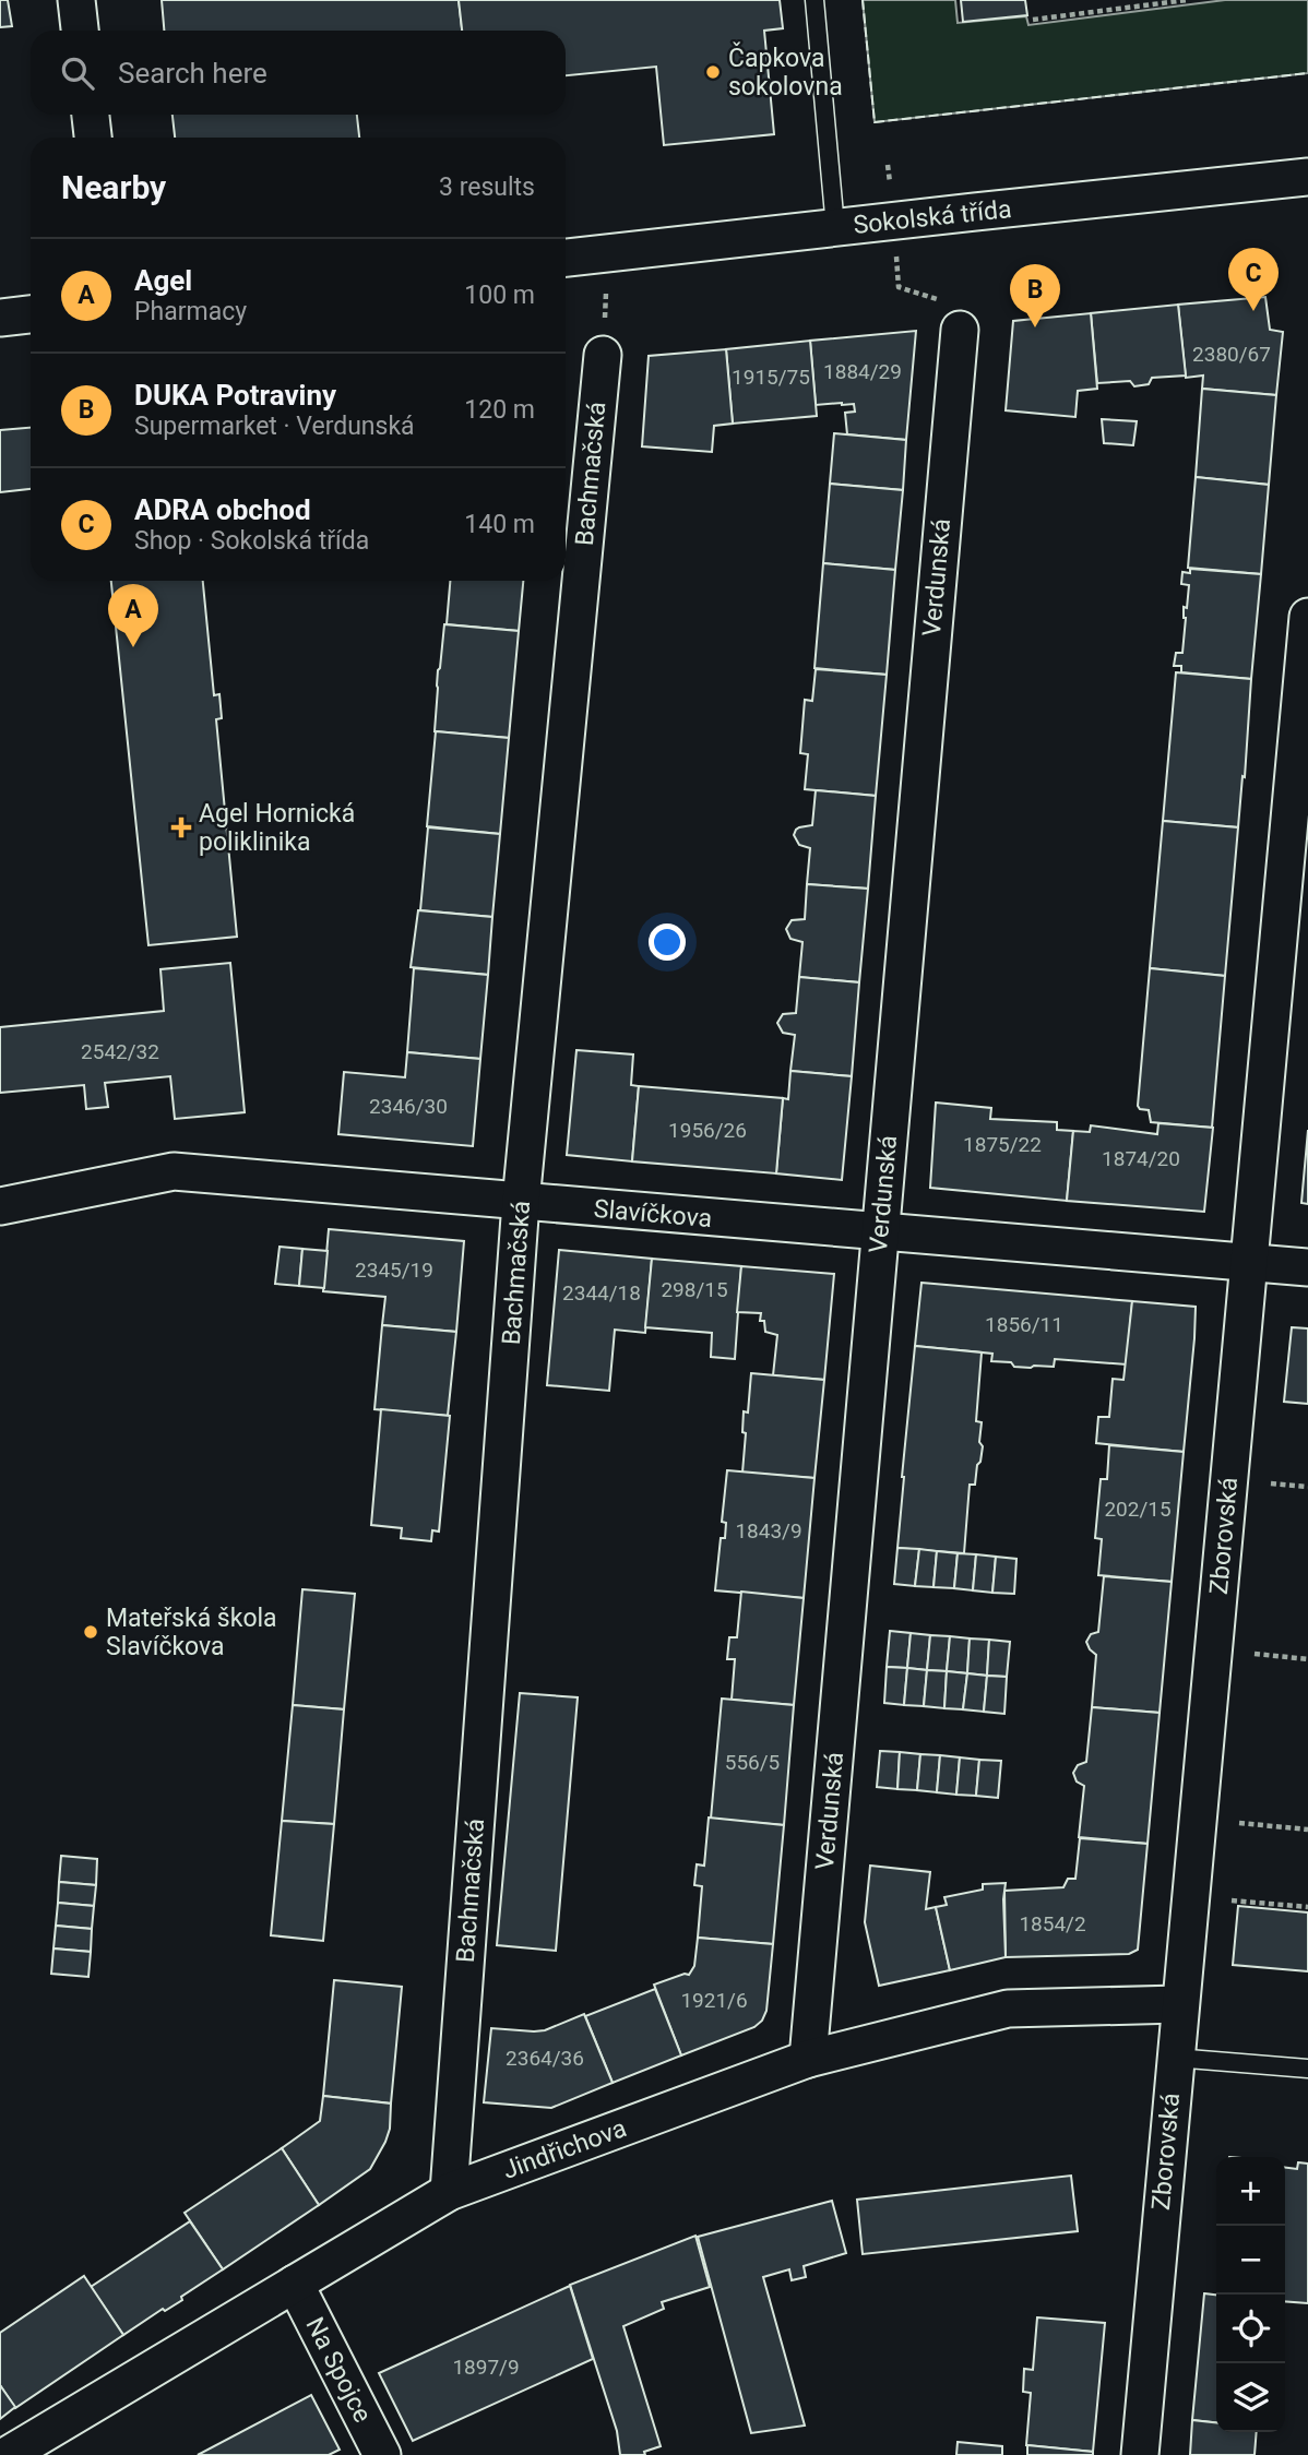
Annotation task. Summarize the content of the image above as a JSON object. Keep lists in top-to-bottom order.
{
  "streets": {
    "street": [
      "Sokolská třída",
      "Bachmačská",
      "Verdunská",
      "Slavíčkova",
      "Zborovská",
      "Jindřichova",
      "Na Spojce"
    ]
  },
  "crossings": [
    ["Bachmačská", "Slavíčkova"],
    ["Bachmačská", "Jindřichova"],
    ["Verdunská", "Slavíčkova"],
    ["Verdunská", "Jindřichova"],
    ["Slavíčkova", "Zborovská"],
    ["Zborovská", "Jindřichova"],
    ["Jindřichova", "Na Spojce"]
  ],
  "places": {
    "other": ["Čapkova sokolovna", "Mateřská škola Slavíčkova"],
    "health": ["Agel Hornická poliklinika"]
  },
  "house_numbers": [
    "2380/67",
    "1884/29",
    "1915/75",
    "2542/32",
    "2346/30",
    "1956/26",
    "1875/22",
    "1874/20",
    "2345/19",
    "298/15",
    "2344/18",
    "1856/11",
    "202/15",
    "1843/9",
    "556/5",
    "1854/2",
    "1921/6",
    "2364/36",
    "1897/9"
  ],
  "page": {
    "search": "Search here",
    "heading": ["Nearby", "3 results"],
    "list": [
      {
        "mark": "A",
        "name": "Agel",
        "note": "Pharmacy",
        "value": "100 m"
      },
      {
        "mark": "B",
        "name": "DUKA Potraviny",
        "note": "Supermarket · Verdunská",
        "value": "120 m"
      },
      {
        "mark": "C",
        "name": "ADRA obchod",
        "note": "Shop · Sokolská třída",
        "value": "140 m"
      }
    ],
    "pins": ["C", "B", "A"],
    "map_buttons": ["+", "−"]
  }
}
